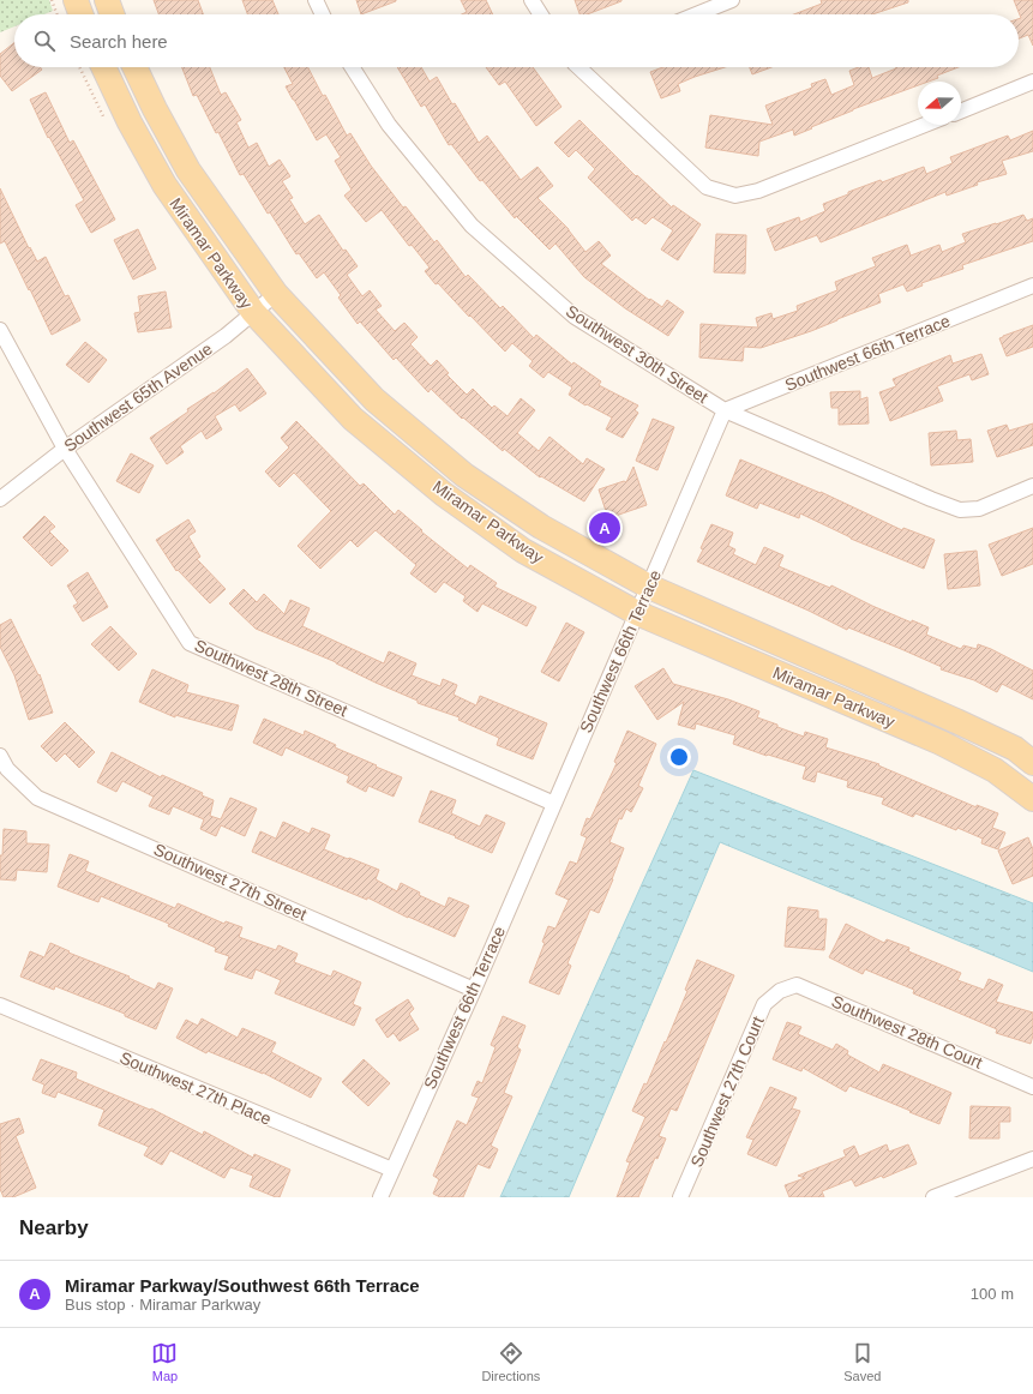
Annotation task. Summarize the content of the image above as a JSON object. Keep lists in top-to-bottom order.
{
  "streets": {
    "main road": ["Miramar Parkway"],
    "street": [
      "Southwest 66th Terrace",
      "Southwest 30th Street",
      "Southwest 65th Avenue",
      "Southwest 28th Street",
      "Southwest 27th Street",
      "Southwest 28th Court",
      "Southwest 27th Place",
      "Southwest 27th Court"
    ]
  },
  "crossings": [
    ["Miramar Parkway", "Southwest 66th Terrace"],
    ["Miramar Parkway", "Southwest 65th Avenue"],
    ["Southwest 66th Terrace", "Southwest 30th Street"],
    ["Southwest 66th Terrace", "Southwest 28th Street"],
    ["Southwest 66th Terrace", "Southwest 27th Street"],
    ["Southwest 66th Terrace", "Southwest 27th Place"],
    ["Southwest 65th Avenue", "Southwest 28th Street"],
    ["Southwest 28th Court", "Southwest 27th Court"]
  ],
  "north": "left",
  "page": {
    "search": "Search here",
    "pins": "A",
    "heading": "Nearby",
    "list": [
      {
        "mark": "A",
        "name": "Miramar Parkway/Southwest 66th Terrace",
        "note": "Bus stop · Miramar Parkway",
        "value": "100 m"
      }
    ],
    "nav": ["Map", "Directions", "Saved"]
  }
}
